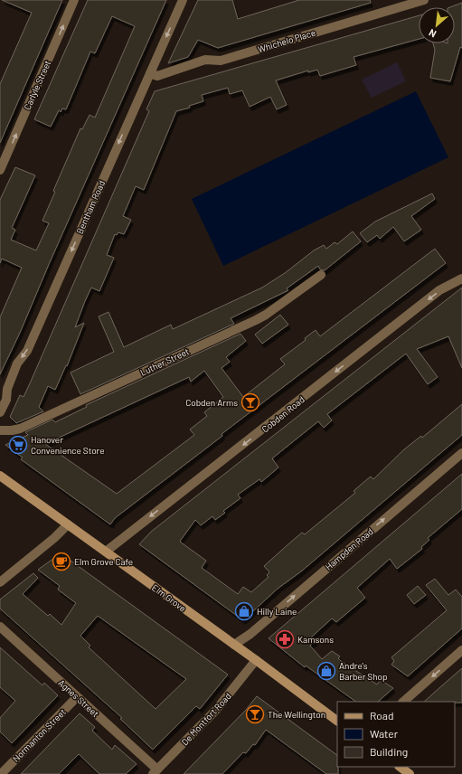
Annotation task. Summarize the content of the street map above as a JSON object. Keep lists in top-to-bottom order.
{
  "streets": {
    "street": [
      "Whichelo Place",
      "Carlyle Street",
      "Bentham Road",
      "Luther Street",
      "Cobden Road",
      "Hampden Road",
      "Elm Grove",
      "Agnes Street",
      "De Montfort Road",
      "Normanton Street"
    ]
  },
  "crossings": [
    ["Whichelo Place", "Bentham Road"],
    ["Cobden Road", "Elm Grove"],
    ["Hampden Road", "Elm Grove"],
    ["Elm Grove", "De Montfort Road"],
    ["Agnes Street", "De Montfort Road"],
    ["Agnes Street", "Normanton Street"]
  ],
  "one_way": [
    "Carlyle Street",
    "Bentham Road",
    "Cobden Road",
    "Hampden Road"
  ],
  "places": {
    "bar": ["Cobden Arms", "The Wellington"],
    "supermarket": ["Hanover Convenience Store"],
    "cafe": ["Elm Grove Cafe"],
    "shop": ["Hilly Laine", "Andre's Barber Shop"],
    "pharmacy": ["Kamsons"]
  },
  "legend": ["Road", "Water", "Building"],
  "north": "bottom left"
}
